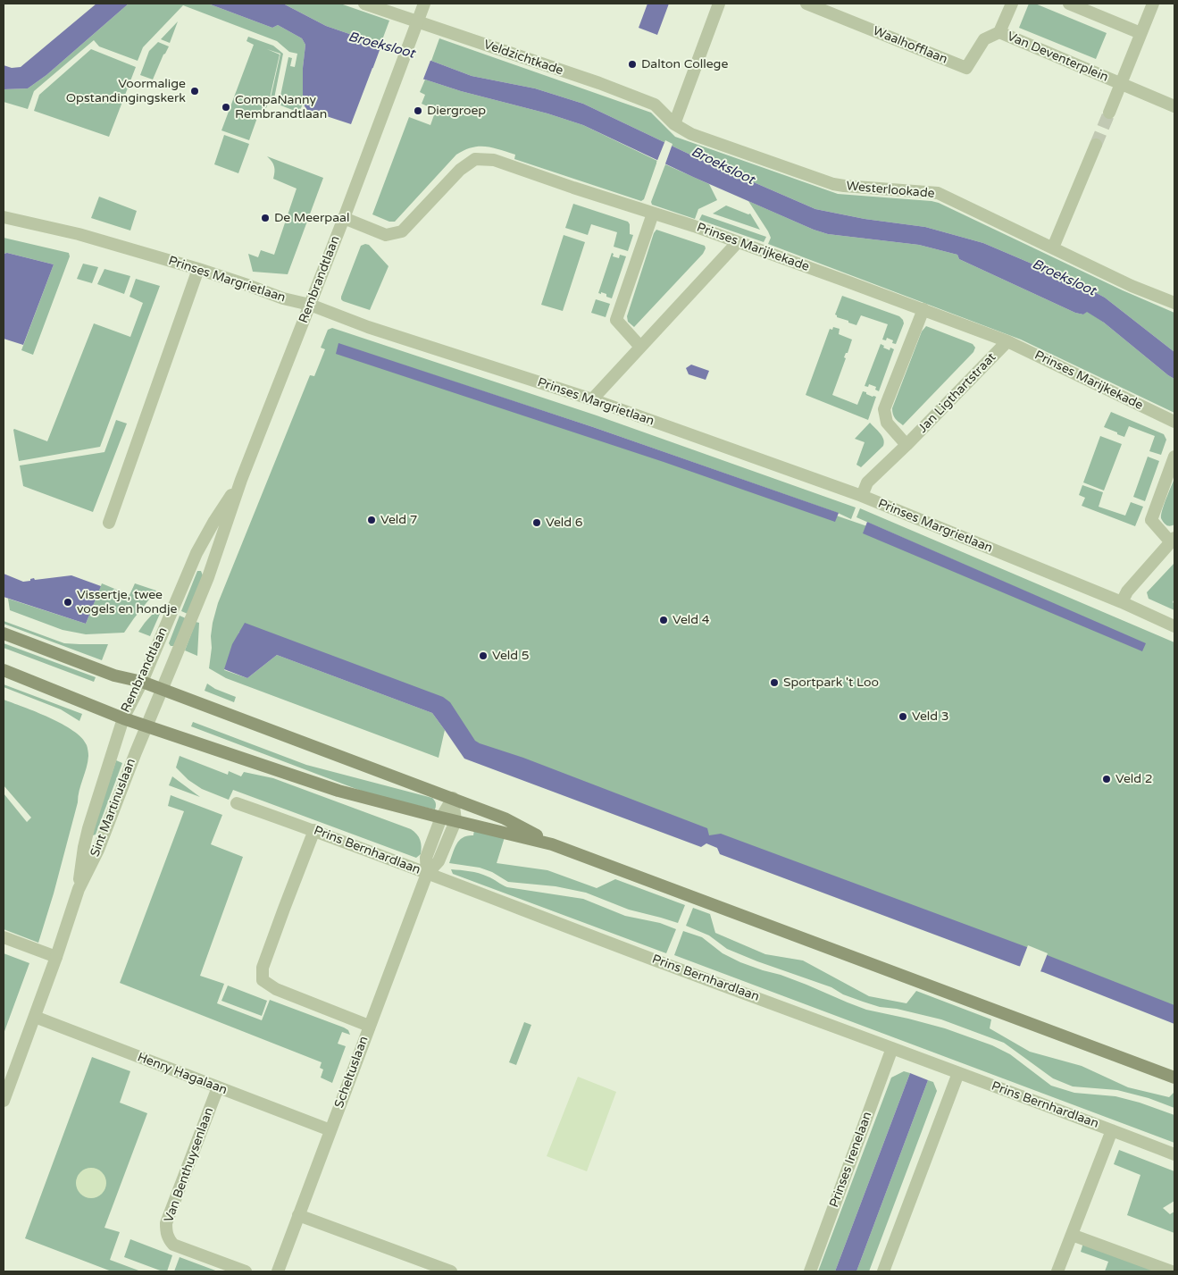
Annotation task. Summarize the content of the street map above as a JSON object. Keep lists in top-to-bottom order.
{
  "streets": {
    "street": [
      "Waalhofflaan",
      "Van Deventerplein",
      "Veldzichtkade",
      "Westerlookade",
      "Prinses Marijkekade",
      "Prinses Margrietlaan",
      "Rembrandtlaan",
      "Jan Ligthartstraat",
      "Sint Martinuslaan",
      "Prins Bernhardlaan",
      "Scheltuslaan",
      "Henry Hagalaan",
      "Prinses Irenelaan",
      "Van Benthuysenlaan"
    ]
  },
  "crossings": [
    ["Waalhofflaan", "Van Deventerplein"],
    ["Veldzichtkade", "Westerlookade"],
    ["Veldzichtkade", "Rembrandtlaan"],
    ["Prinses Marijkekade", "Rembrandtlaan"],
    ["Prinses Marijkekade", "Jan Ligthartstraat"],
    ["Prinses Margrietlaan", "Rembrandtlaan"],
    ["Prinses Margrietlaan", "Jan Ligthartstraat"],
    ["Rembrandtlaan", "Sint Martinuslaan"],
    ["Sint Martinuslaan", "Henry Hagalaan"],
    ["Prins Bernhardlaan", "Scheltuslaan"],
    ["Prins Bernhardlaan", "Prinses Irenelaan"],
    ["Scheltuslaan", "Henry Hagalaan"],
    ["Henry Hagalaan", "Van Benthuysenlaan"]
  ],
  "water": ["Broeksloot"],
  "places": [
    "Dalton College",
    "Voormalige Opstandingingskerk",
    "CompaNanny Rembrandtlaan",
    "Diergroep",
    "De Meerpaal",
    "Veld 7",
    "Veld 6",
    "Vissertje, twee vogels en hondje",
    "Veld 4",
    "Veld 5",
    "Sportpark 't Loo",
    "Veld 3",
    "Veld 2"
  ]
}
